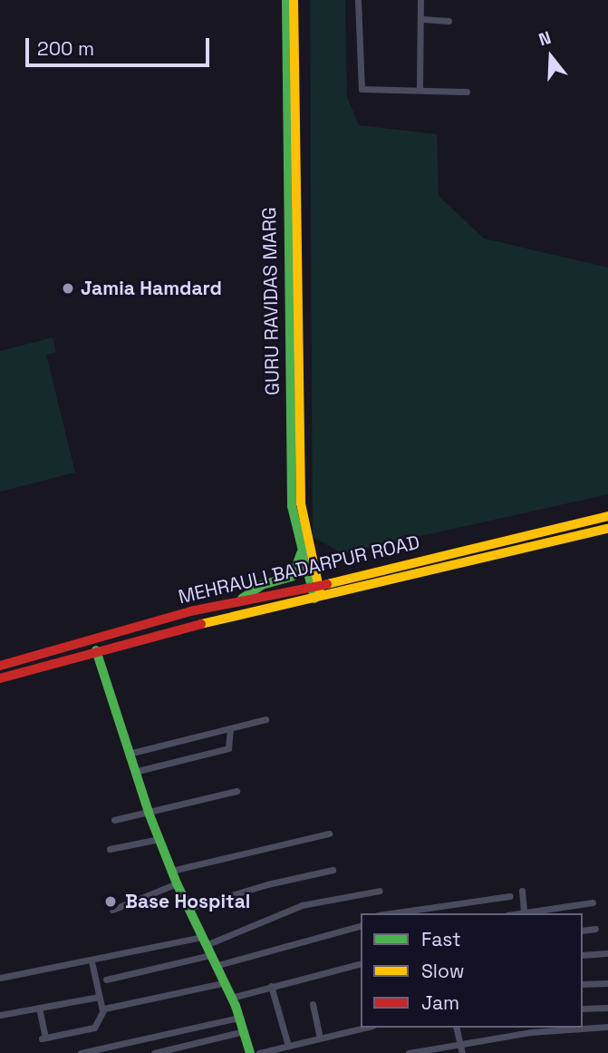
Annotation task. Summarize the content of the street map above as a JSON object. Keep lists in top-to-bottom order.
{
  "streets": {
    "main road": ["GURU RAVIDAS MARG", "MEHRAULI BADARPUR ROAD"]
  },
  "crossings": [
    ["GURU RAVIDAS MARG", "MEHRAULI BADARPUR ROAD"]
  ],
  "places": ["Jamia Hamdard", "Base Hospital"],
  "legend": ["Fast", "Slow", "Jam"],
  "scale_bar": "200 m",
  "north": "top"
}
